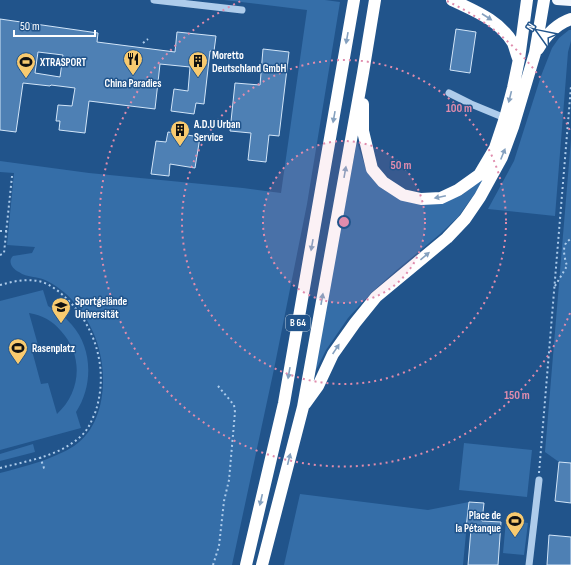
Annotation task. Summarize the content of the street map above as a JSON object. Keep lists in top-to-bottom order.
{
  "streets": {
    "highway": ["B 64"]
  },
  "places": {
    "restaurant": ["China Paradies"],
    "building": ["Moretto Deutschland GmbH", "A.D.U Urban Service"],
    "sports": ["XTRASPORT", "Rasenplatz", "Place de la Pétanque"],
    "school or university": ["Sportgelände Universität"]
  },
  "scale_bar": "50 m",
  "north": "top left",
  "rings": ["100 m", "50 m", "150 m"]
}
